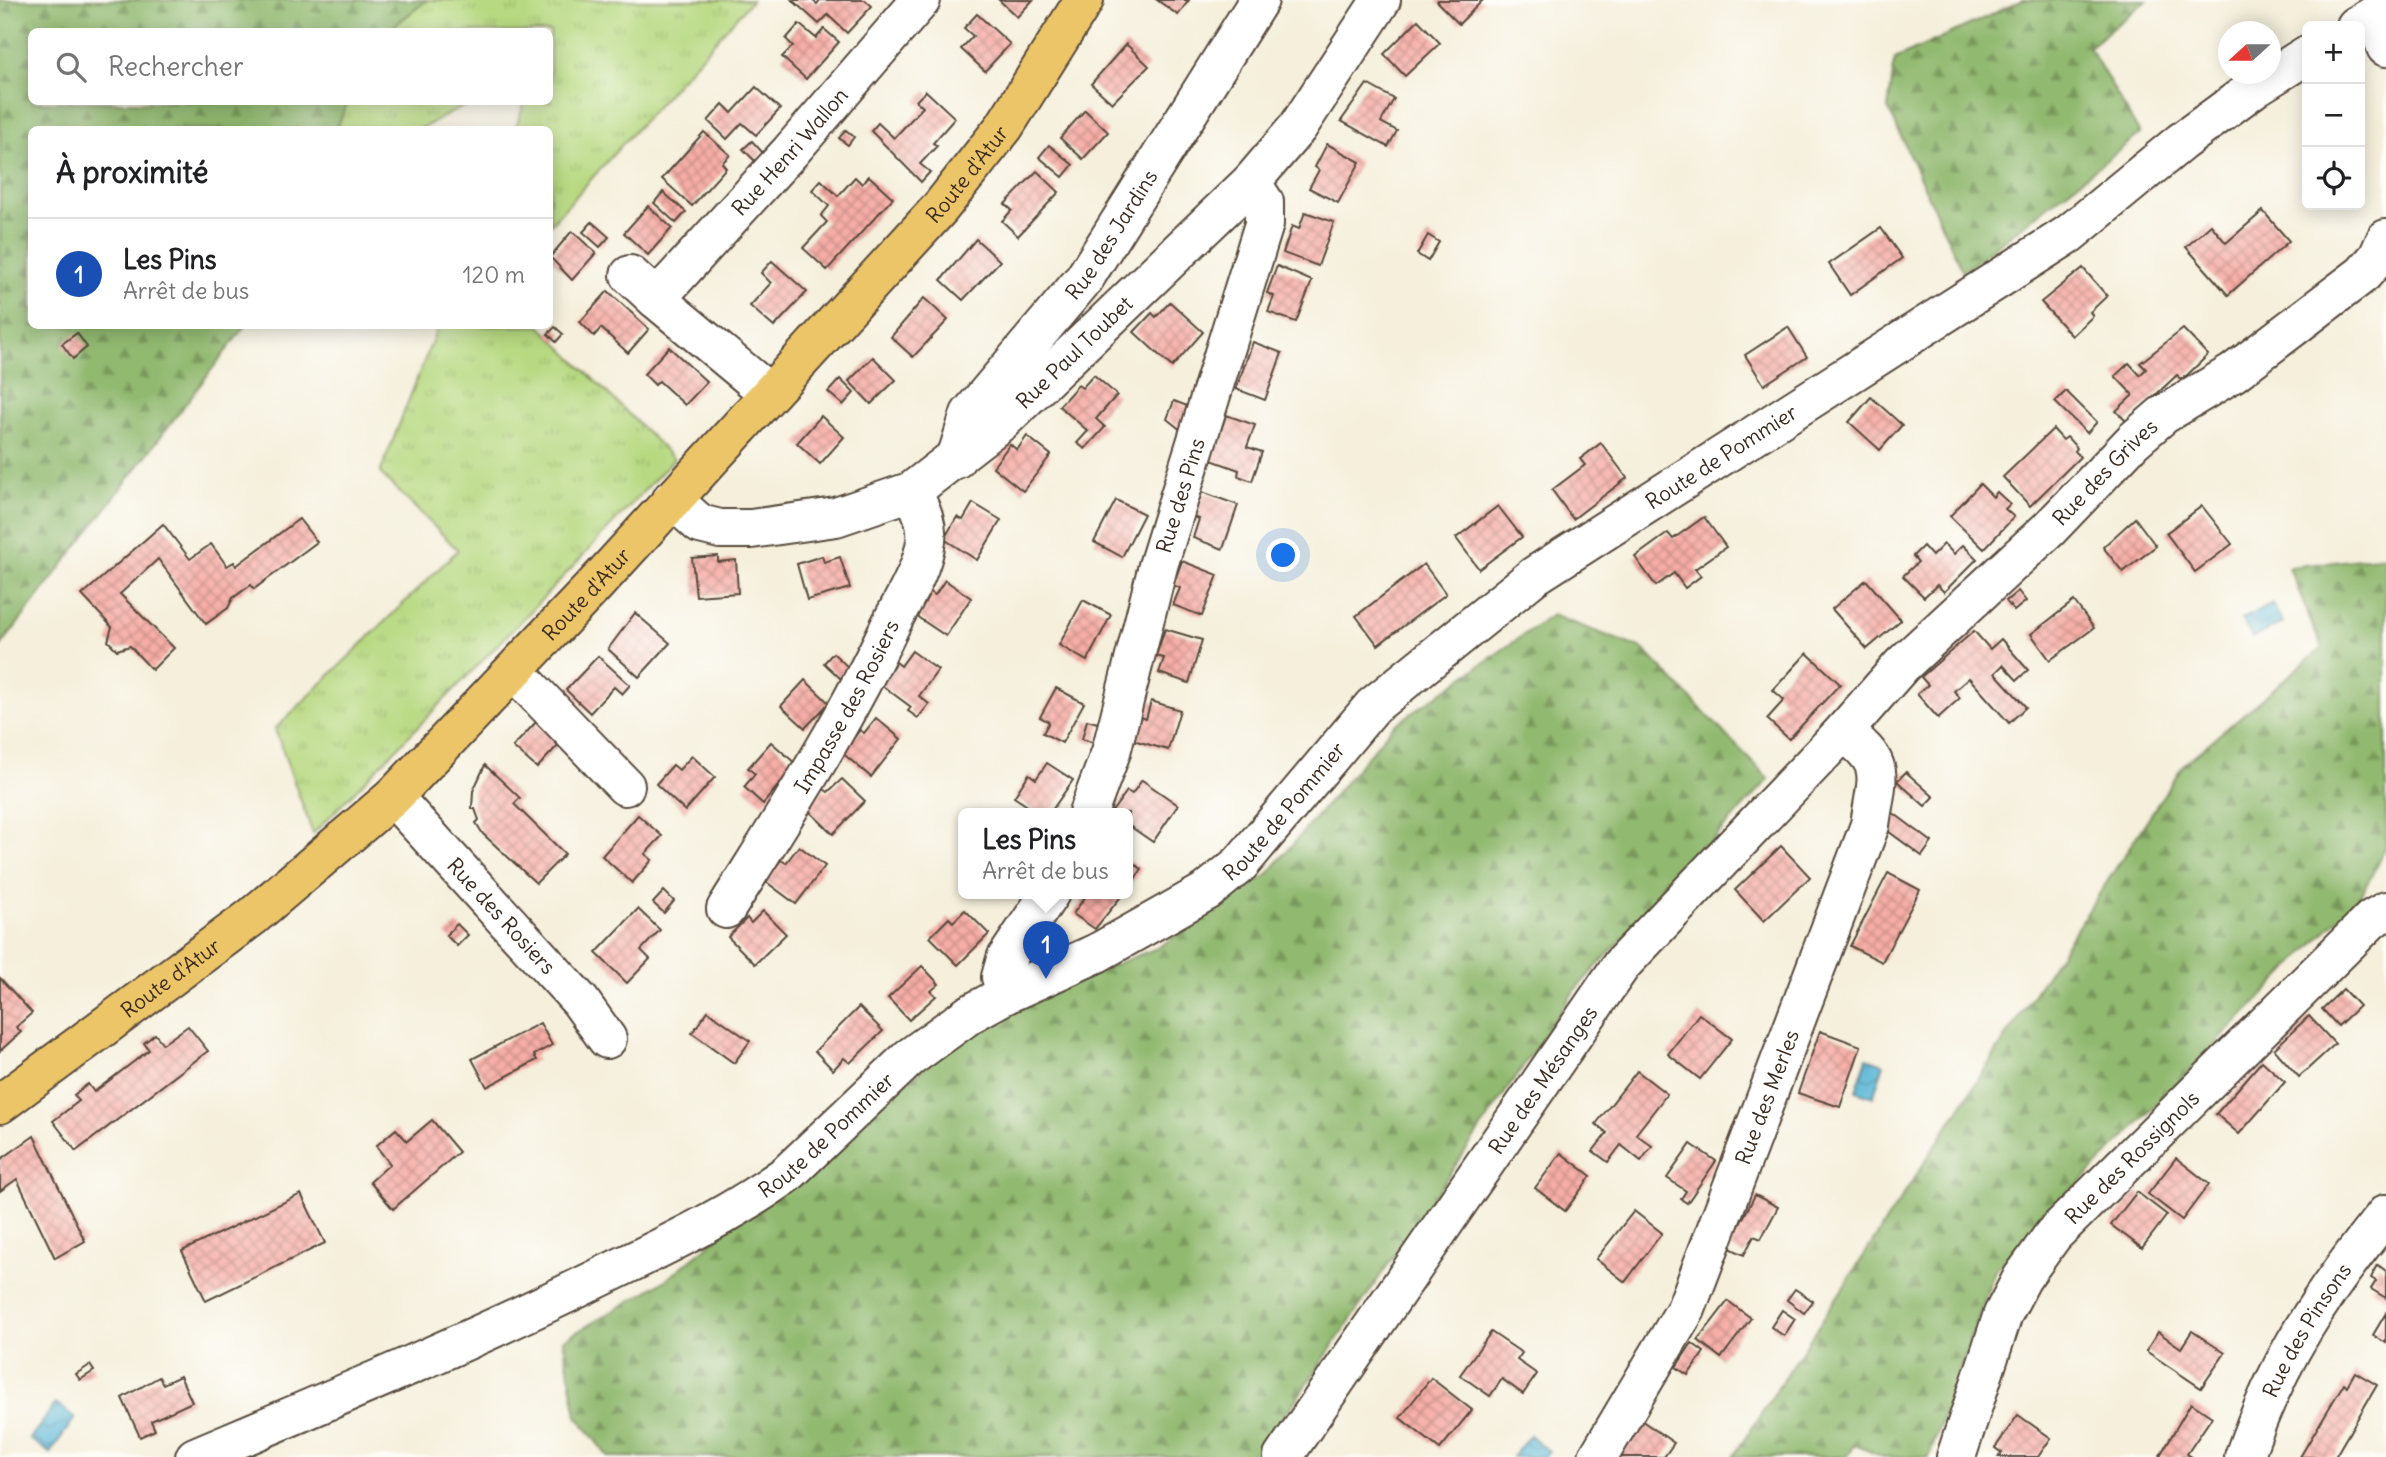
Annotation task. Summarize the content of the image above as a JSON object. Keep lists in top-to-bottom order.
{
  "streets": {
    "main road": ["Route d'Atur"],
    "street": [
      "Rue Henri Wallon",
      "Rue des Jardins",
      "Rue Paul Toubet",
      "Route de Pommier",
      "Rue des Grives",
      "Rue des Pins",
      "Impasse des Rosiers",
      "Rue des Rosiers",
      "Rue des Mésanges",
      "Rue des Merles",
      "Rue des Rossignols",
      "Rue des Pinsons"
    ]
  },
  "crossings": [
    ["Rue Henri Wallon", "Route d'Atur"],
    ["Route d'Atur", "Rue Paul Toubet"],
    ["Route d'Atur", "Rue des Rosiers"],
    ["Rue des Jardins", "Rue Paul Toubet"],
    ["Rue Paul Toubet", "Rue des Pins"],
    ["Rue Paul Toubet", "Impasse des Rosiers"],
    ["Rue des Grives", "Rue des Mésanges"],
    ["Rue des Grives", "Rue des Merles"],
    ["Rue des Mésanges", "Rue des Merles"]
  ],
  "north": "left",
  "page": {
    "map_buttons": ["+", "−"],
    "search": "Rechercher",
    "heading": "À proximité",
    "list": [
      {
        "mark": "1",
        "name": "Les Pins",
        "note": "Arrêt de bus",
        "value": "120 m"
      }
    ],
    "popup": ["Les Pins", "Arrêt de bus"],
    "pins": "1"
  }
}
